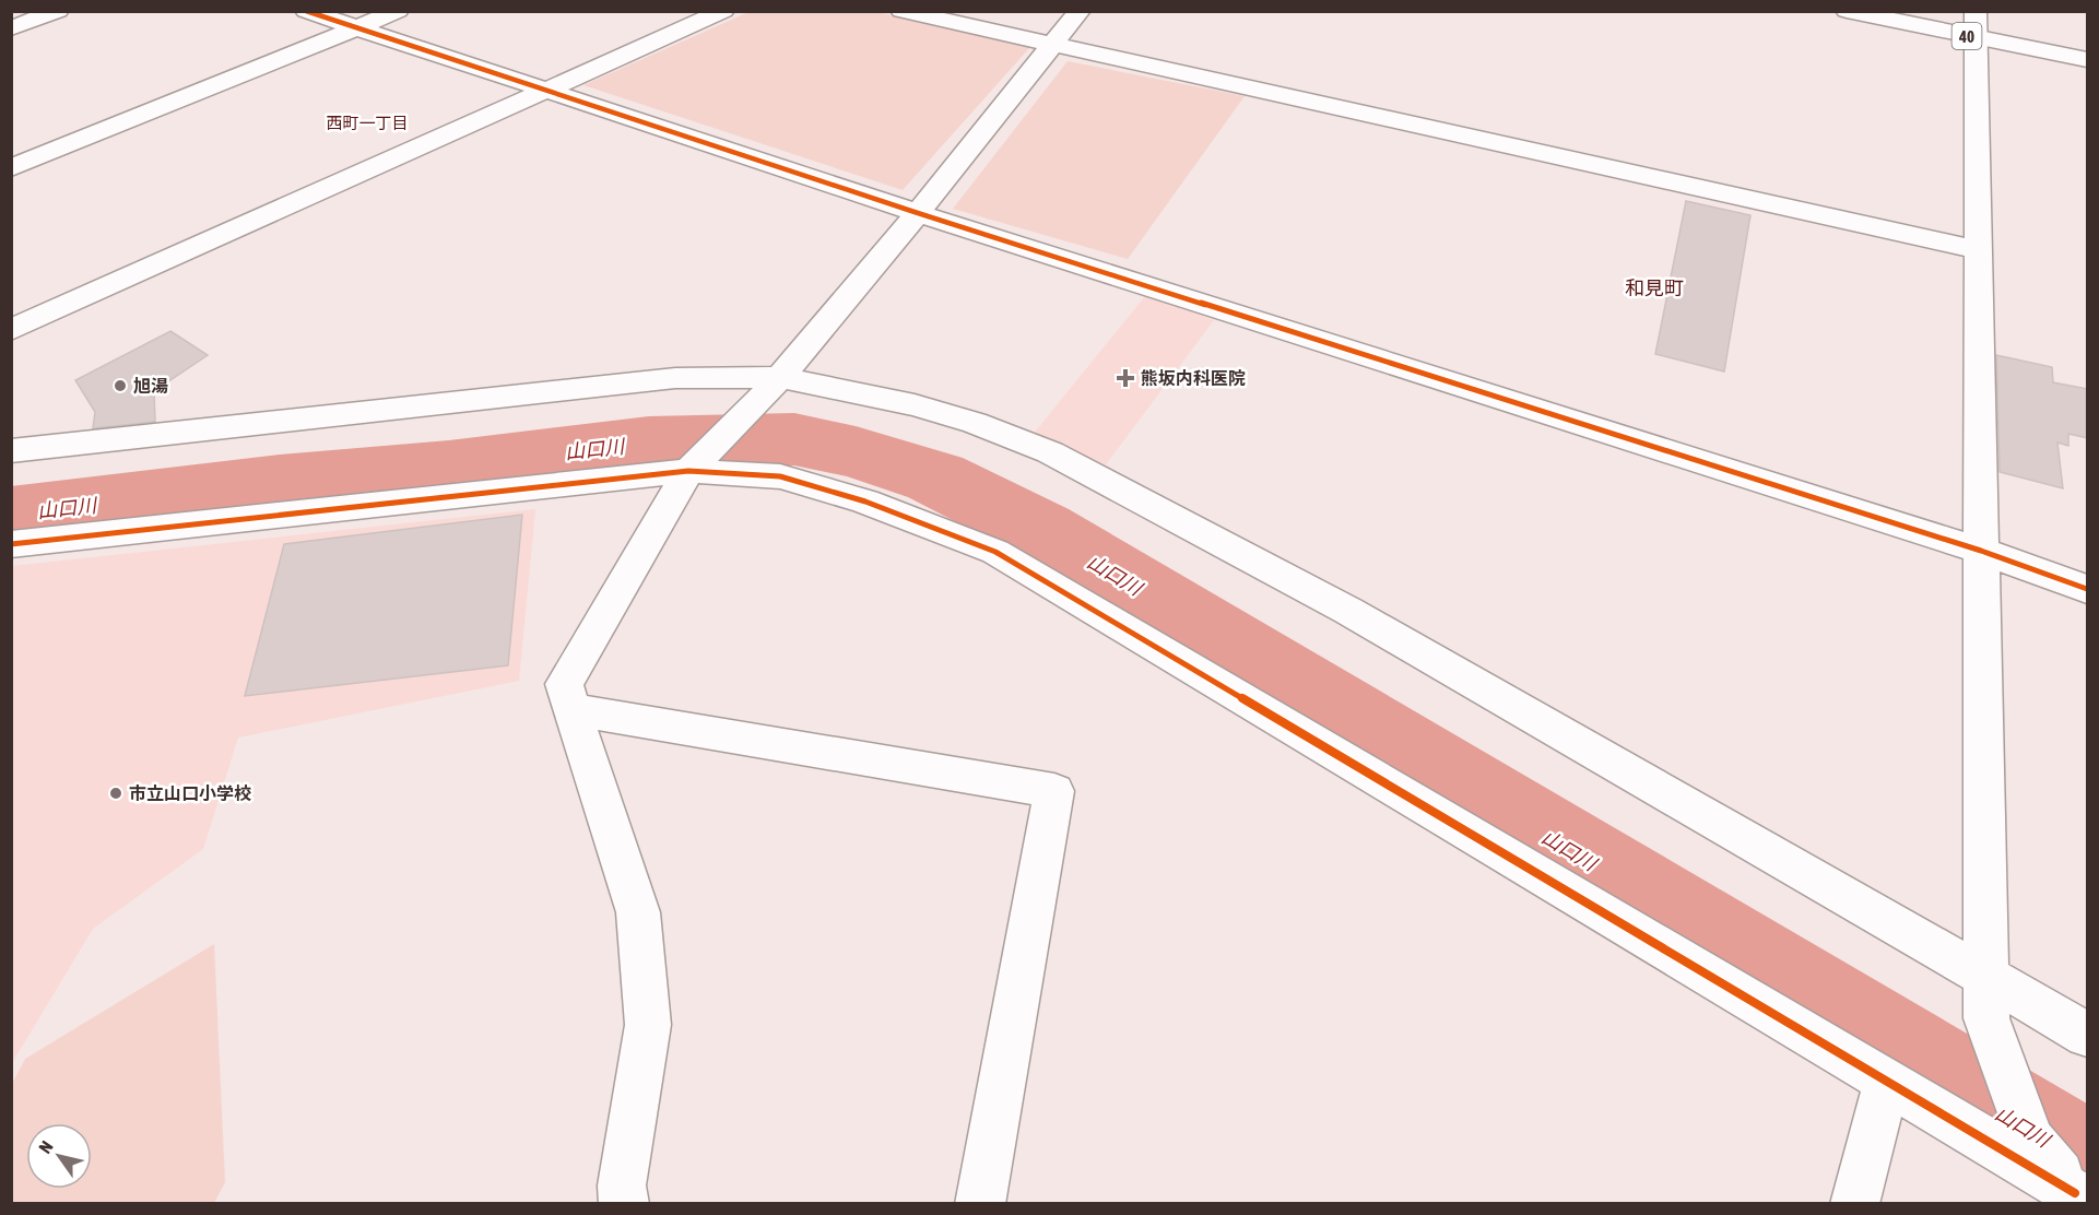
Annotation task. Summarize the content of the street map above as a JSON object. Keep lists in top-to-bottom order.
{
  "streets": {
    "street": ["40"]
  },
  "districts": ["西町一丁目", "和見町"],
  "water": ["山口川"],
  "places": {
    "health": ["熊坂内科医院"],
    "other": ["旭湯", "市立山口小学校"]
  },
  "north": "top left"
}
